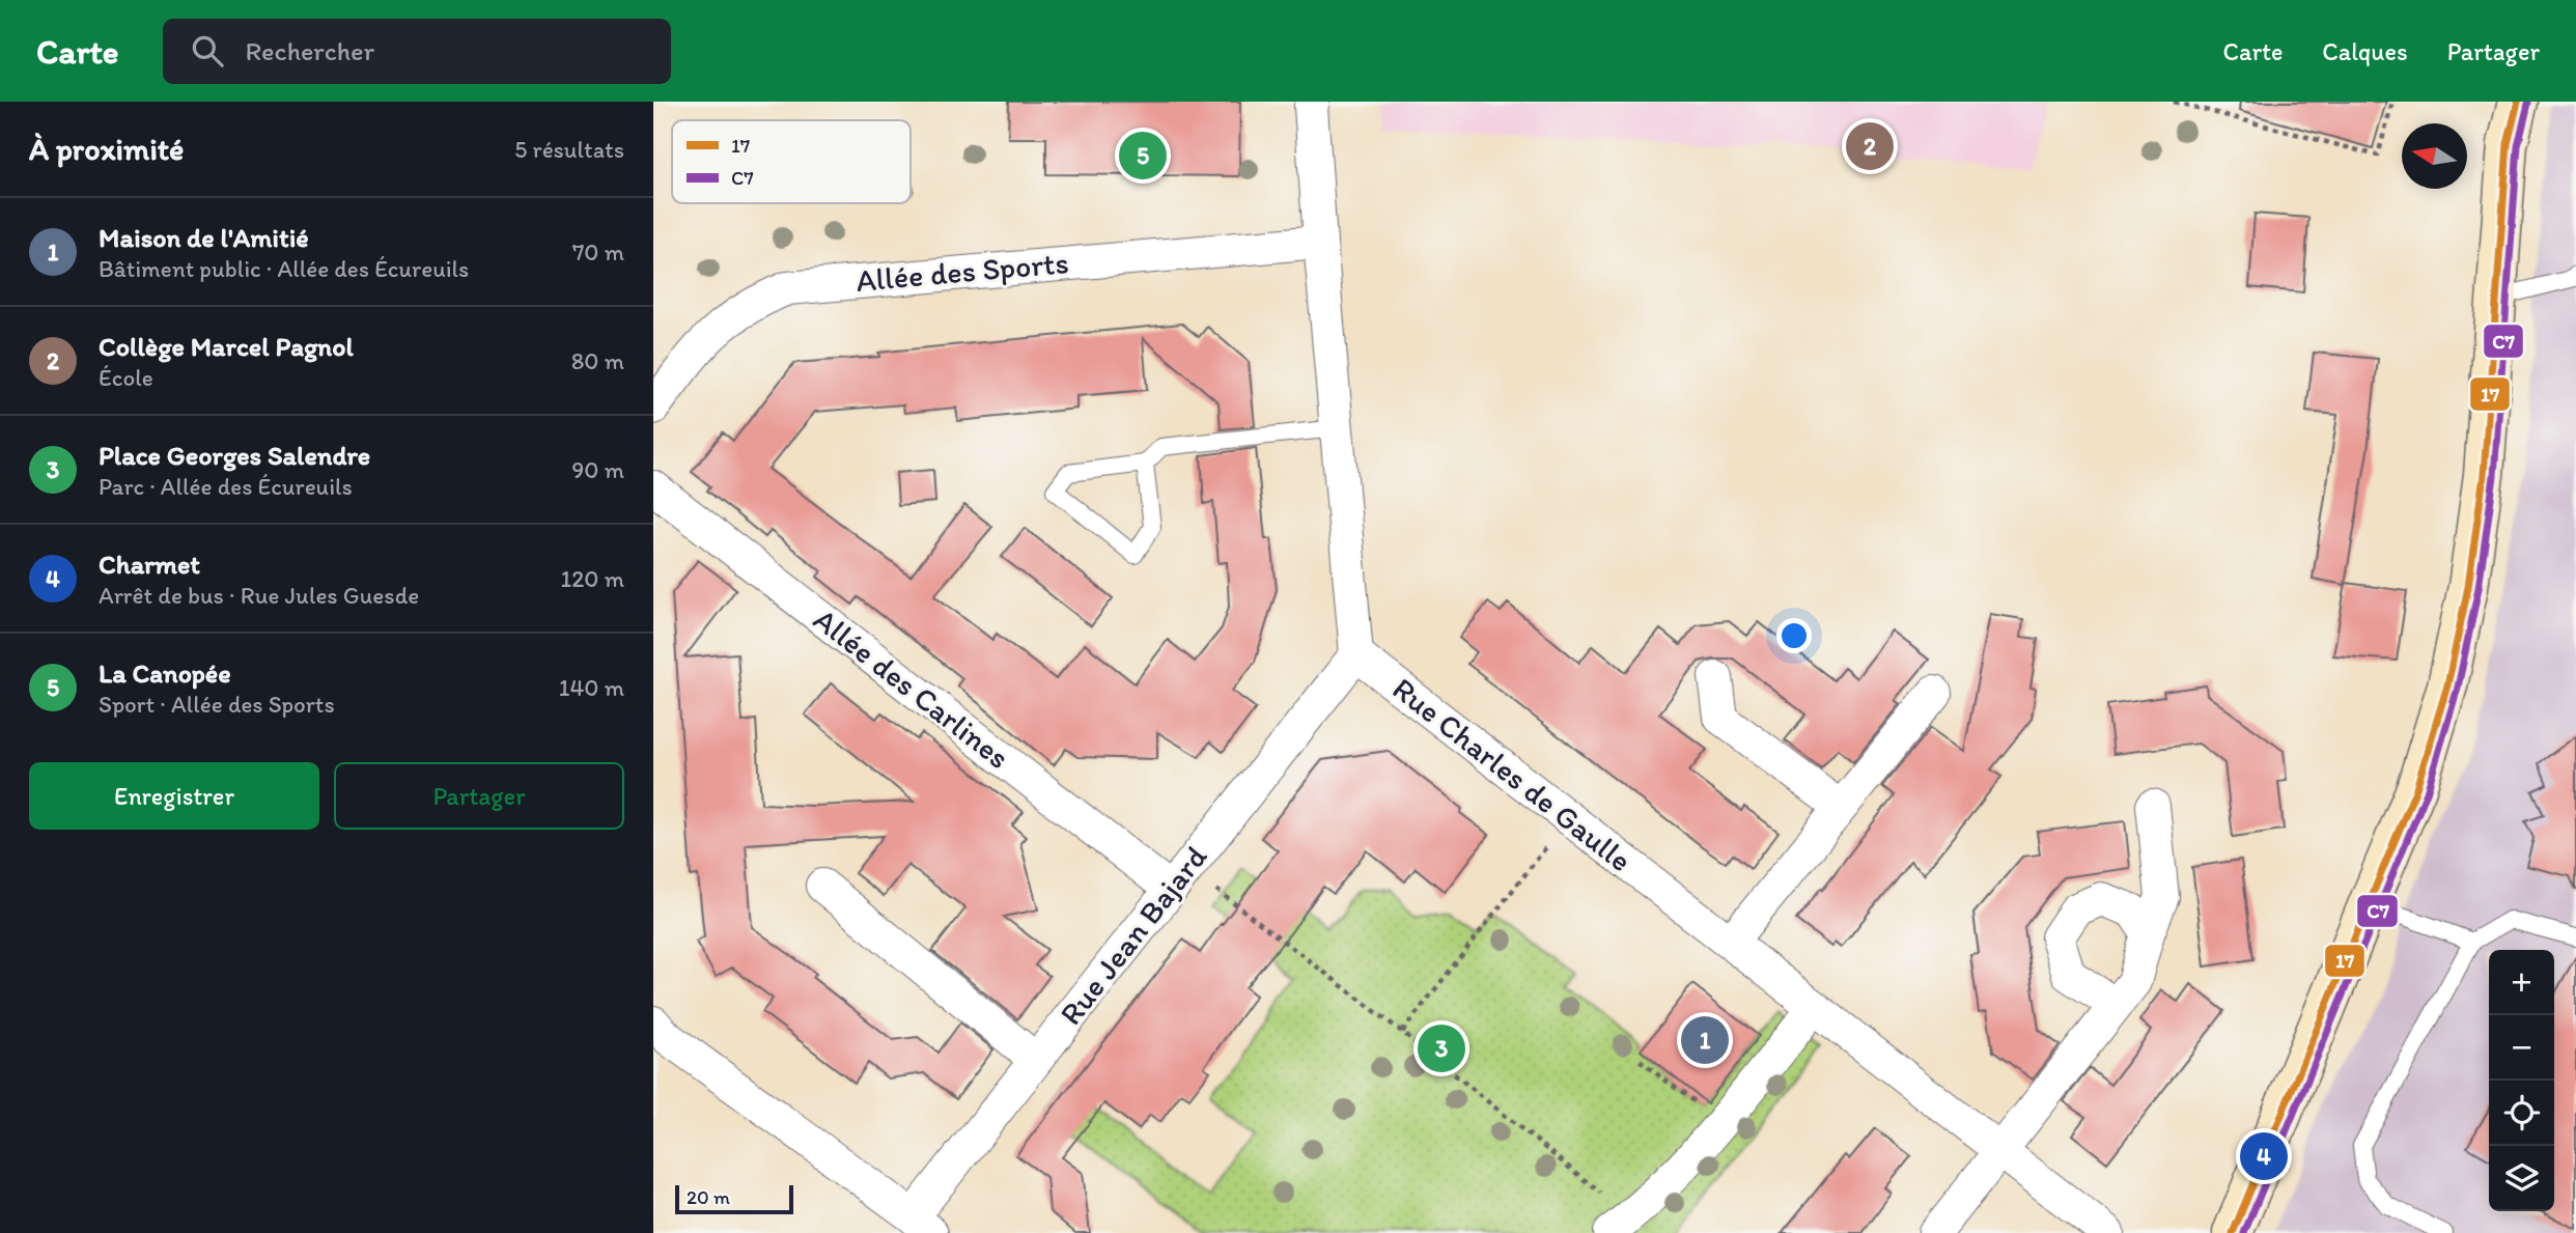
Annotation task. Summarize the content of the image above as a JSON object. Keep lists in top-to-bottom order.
{
  "streets": {
    "street": [
      "Allée des Sports",
      "Allée des Carlines",
      "Rue Charles de Gaulle",
      "Rue Jean Bajard"
    ]
  },
  "crossings": [
    ["Allée des Carlines", "Rue Jean Bajard"],
    ["Rue Charles de Gaulle", "Rue Jean Bajard"]
  ],
  "lines": ["transit line 17", "transit line C7"],
  "legend": ["17", "C7"],
  "scale_bar": "20 m",
  "north": "left",
  "page": {
    "header": "Carte",
    "search": "Rechercher",
    "nav": ["Carte", "Calques", "Partager"],
    "heading": ["À proximité", "5 résultats"],
    "pins": [
      "2",
      "5",
      "1",
      "3",
      "4"
    ],
    "list": [
      {
        "mark": "1",
        "name": "Maison de l'Amitié",
        "note": "Bâtiment public · Allée des Écureuils",
        "value": "70 m"
      },
      {
        "mark": "2",
        "name": "Collège Marcel Pagnol",
        "note": "École",
        "value": "80 m"
      },
      {
        "mark": "3",
        "name": "Place Georges Salendre",
        "note": "Parc · Allée des Écureuils",
        "value": "90 m"
      },
      {
        "mark": "4",
        "name": "Charmet",
        "note": "Arrêt de bus · Rue Jules Guesde",
        "value": "120 m"
      },
      {
        "mark": "5",
        "name": "La Canopée",
        "note": "Sport · Allée des Sports",
        "value": "140 m"
      }
    ],
    "buttons": ["Enregistrer", "Partager"],
    "map_buttons": ["+", "−"],
    "scale": "20 m"
  }
}
